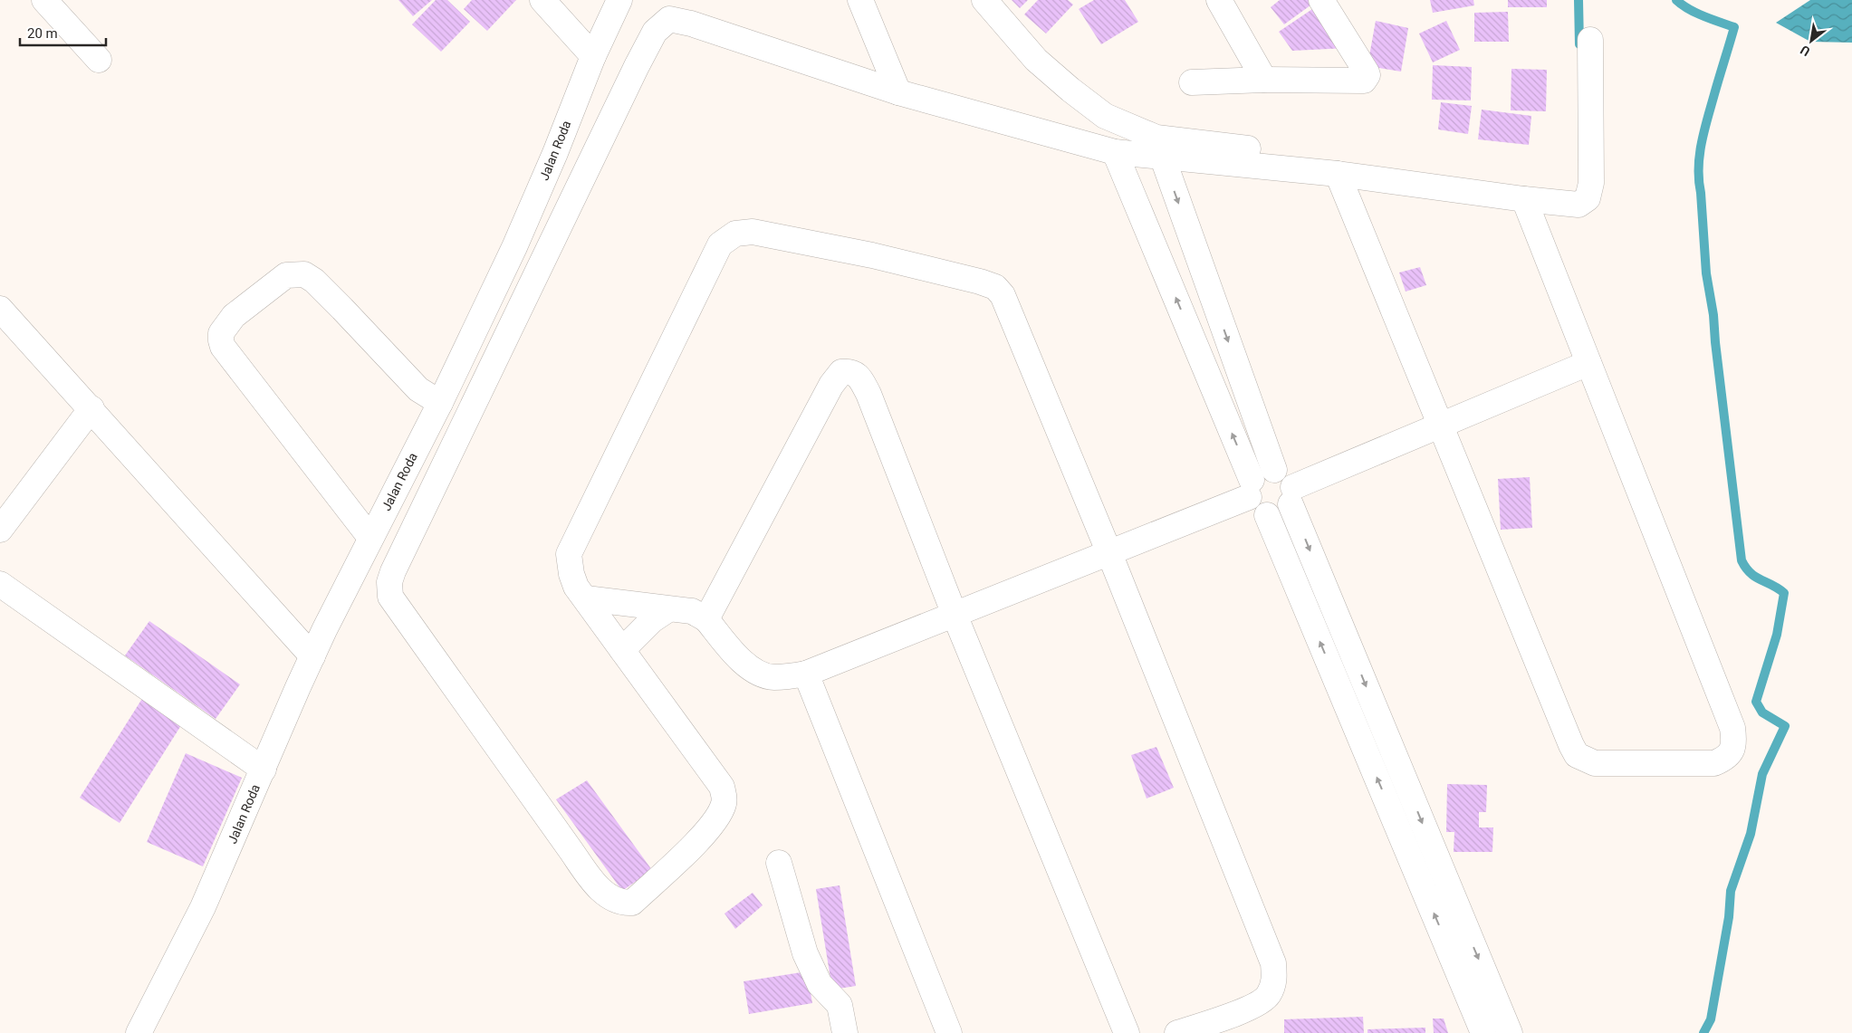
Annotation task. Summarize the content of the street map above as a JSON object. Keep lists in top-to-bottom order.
{
  "streets": {
    "street": ["Jalan Roda"]
  },
  "scale_bar": "20 m",
  "north": "bottom left"
}
